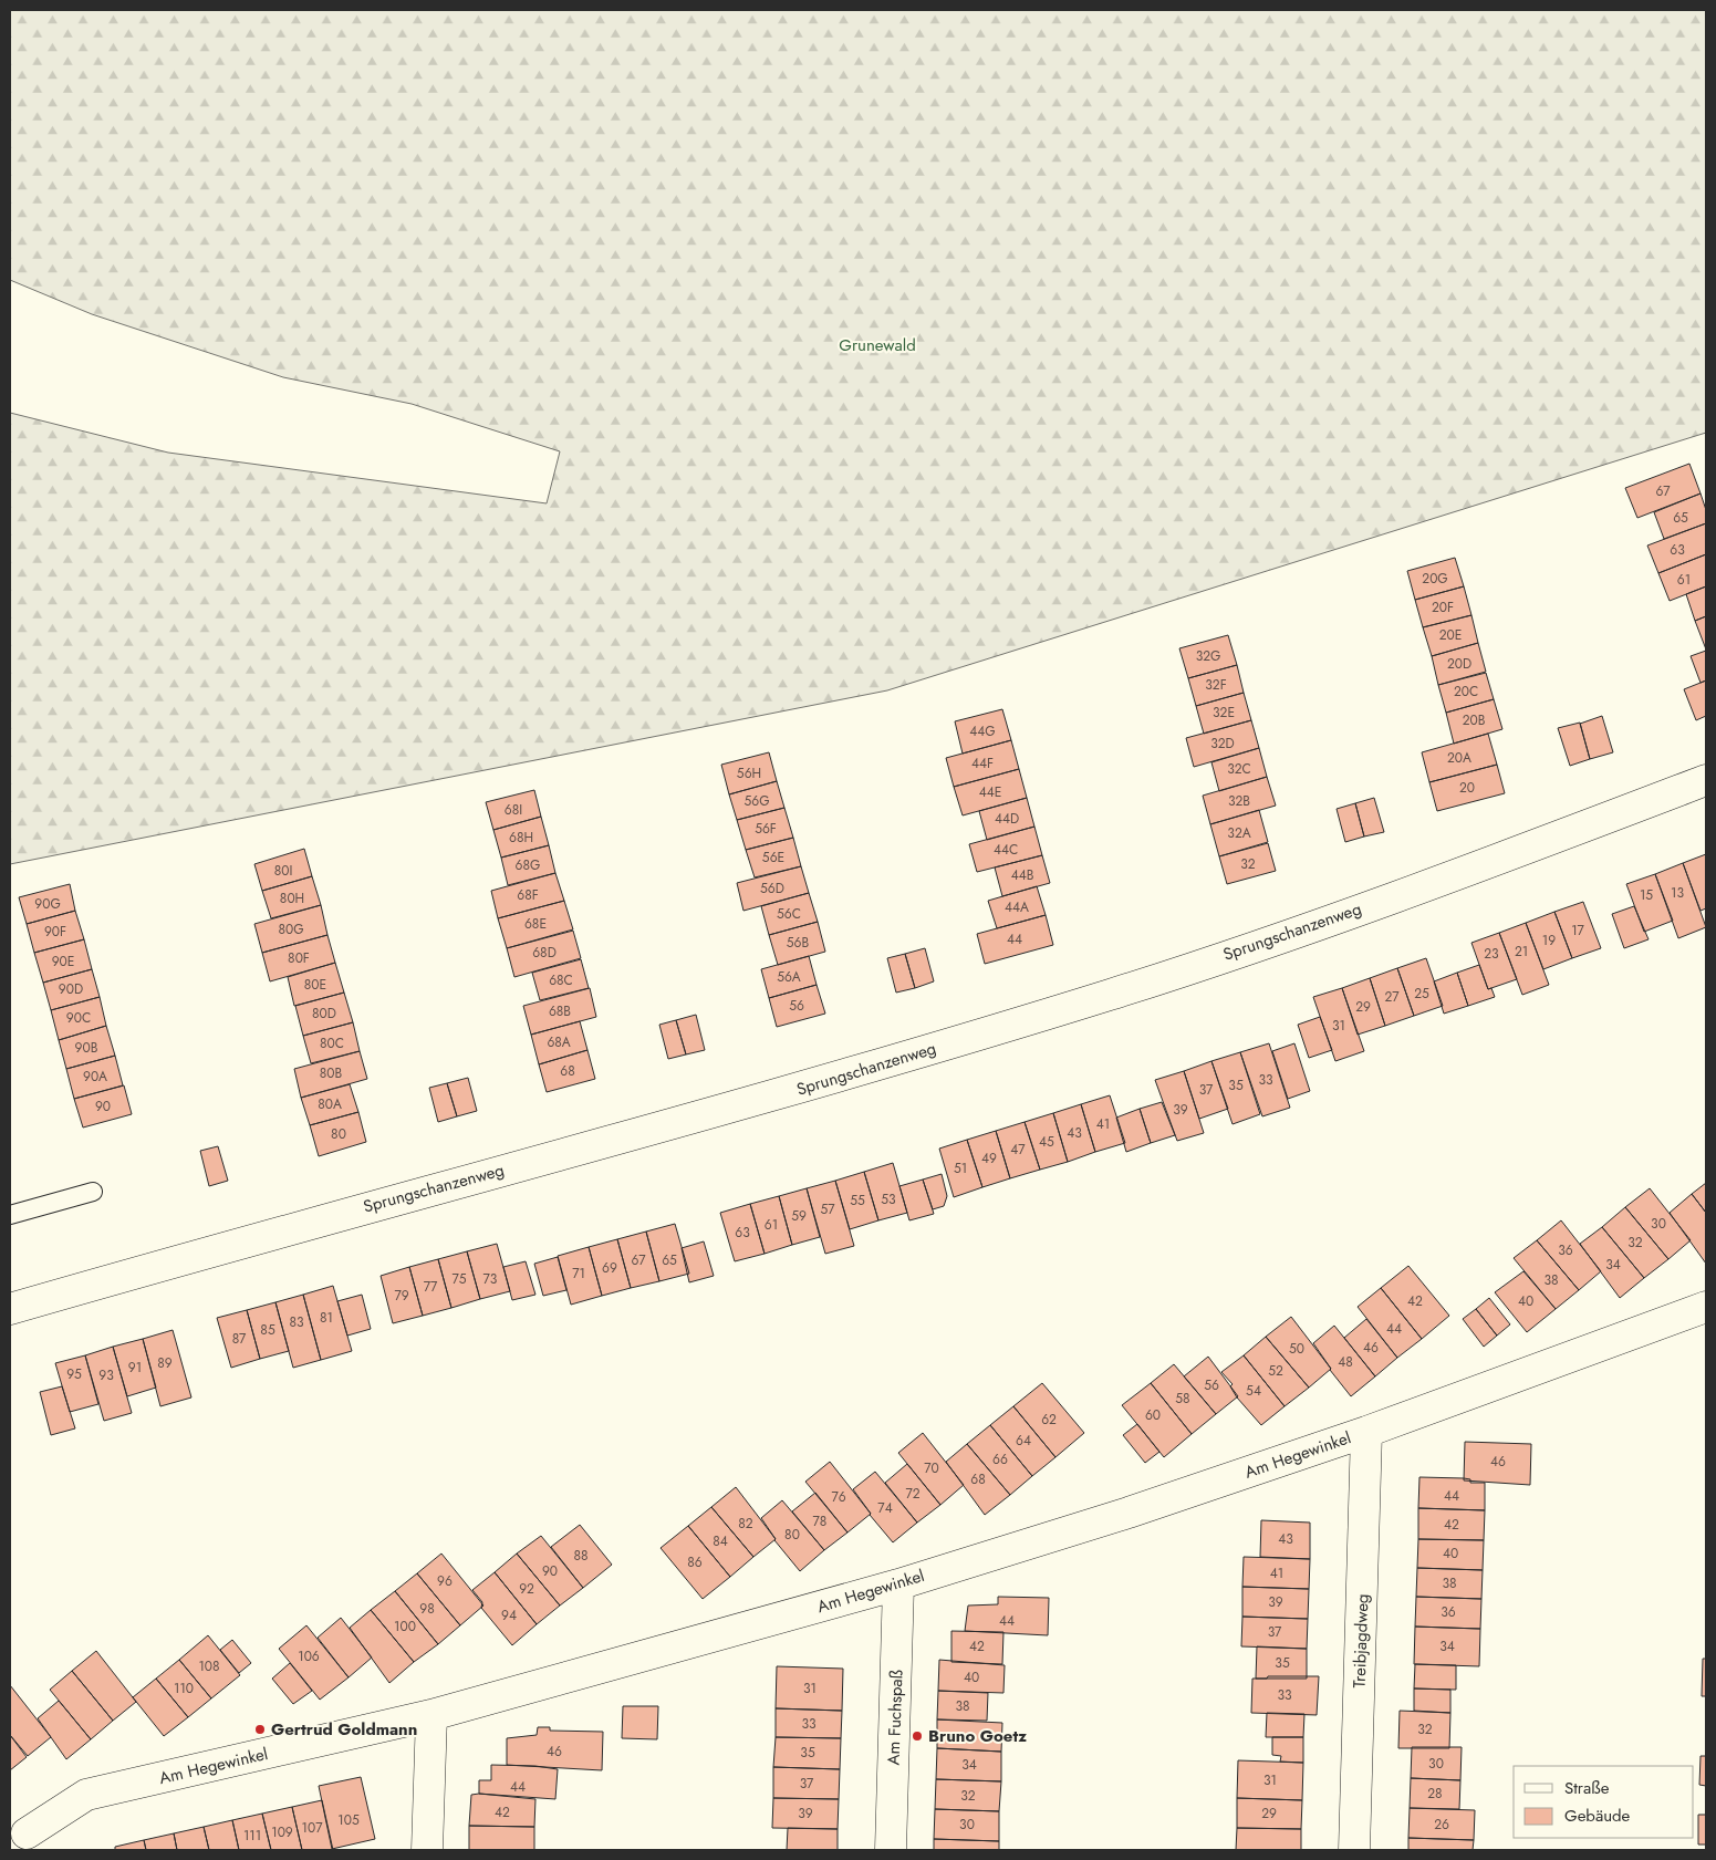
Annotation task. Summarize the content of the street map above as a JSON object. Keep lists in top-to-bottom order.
{
  "streets": {
    "street": [
      "Sprungschanzenweg",
      "Am Hegewinkel",
      "Treibjagdweg",
      "Am Fuchspaß"
    ]
  },
  "crossings": [
    ["Am Hegewinkel", "Treibjagdweg"],
    ["Am Hegewinkel", "Am Fuchspaß"]
  ],
  "parks": ["Grunewald"],
  "places": ["Gertrud Goldmann", "Bruno Goetz"],
  "house_numbers": [
    "67",
    "65",
    "63",
    "20G",
    "61",
    "20F",
    "20E",
    "32G",
    "20D",
    "32F",
    "20C",
    "32E",
    "20B",
    "44G",
    "32D",
    "20A",
    "44F",
    "32C",
    "56H",
    "20",
    "44E",
    "56G",
    "32B",
    "68I",
    "44D",
    "56F",
    "32A",
    "68H",
    "44C",
    "56E",
    "32",
    "68G",
    "80I",
    "44B",
    "56D",
    "13",
    "68F",
    "15",
    "80H",
    "90G",
    "44A",
    "56C",
    "68E",
    "80G",
    "17",
    "90F",
    "44",
    "19",
    "56B",
    "21",
    "68D",
    "23",
    "80F",
    "90E",
    "56A",
    "68C",
    "80E",
    "90D",
    "25",
    "27",
    "56",
    "29",
    "68B",
    "80D",
    "90C",
    "31",
    "68A",
    "80C",
    "90B",
    "68",
    "80B",
    "90A",
    "33",
    "35",
    "37",
    "80A",
    "90",
    "39",
    "41",
    "43",
    "80",
    "45",
    "47",
    "49",
    "51",
    "53",
    "55",
    "57",
    "59",
    "30",
    "61",
    "63",
    "32",
    "36",
    "67",
    "65",
    "34",
    "69",
    "71",
    "75",
    "73",
    "38",
    "77",
    "79",
    "42",
    "40",
    "81",
    "83",
    "44",
    "85",
    "87",
    "46",
    "50",
    "48",
    "89",
    "91",
    "52",
    "95",
    "93",
    "56",
    "54",
    "58",
    "60",
    "62",
    "64",
    "66",
    "46",
    "70",
    "68",
    "72",
    "44",
    "76",
    "74",
    "78",
    "82",
    "42",
    "80",
    "43",
    "84",
    "40",
    "88",
    "86",
    "90",
    "41",
    "96",
    "38",
    "92",
    "39",
    "98",
    "36",
    "94",
    "44",
    "100",
    "37",
    "42",
    "34",
    "106",
    "35",
    "108",
    "40",
    "110",
    "31",
    "33",
    "38",
    "33",
    "32",
    "46",
    "35",
    "30",
    "34",
    "31",
    "37",
    "44",
    "28",
    "32",
    "42",
    "39",
    "29",
    "105",
    "30",
    "26",
    "107",
    "109",
    "111"
  ],
  "legend": ["Straße", "Gebäude"]
}
